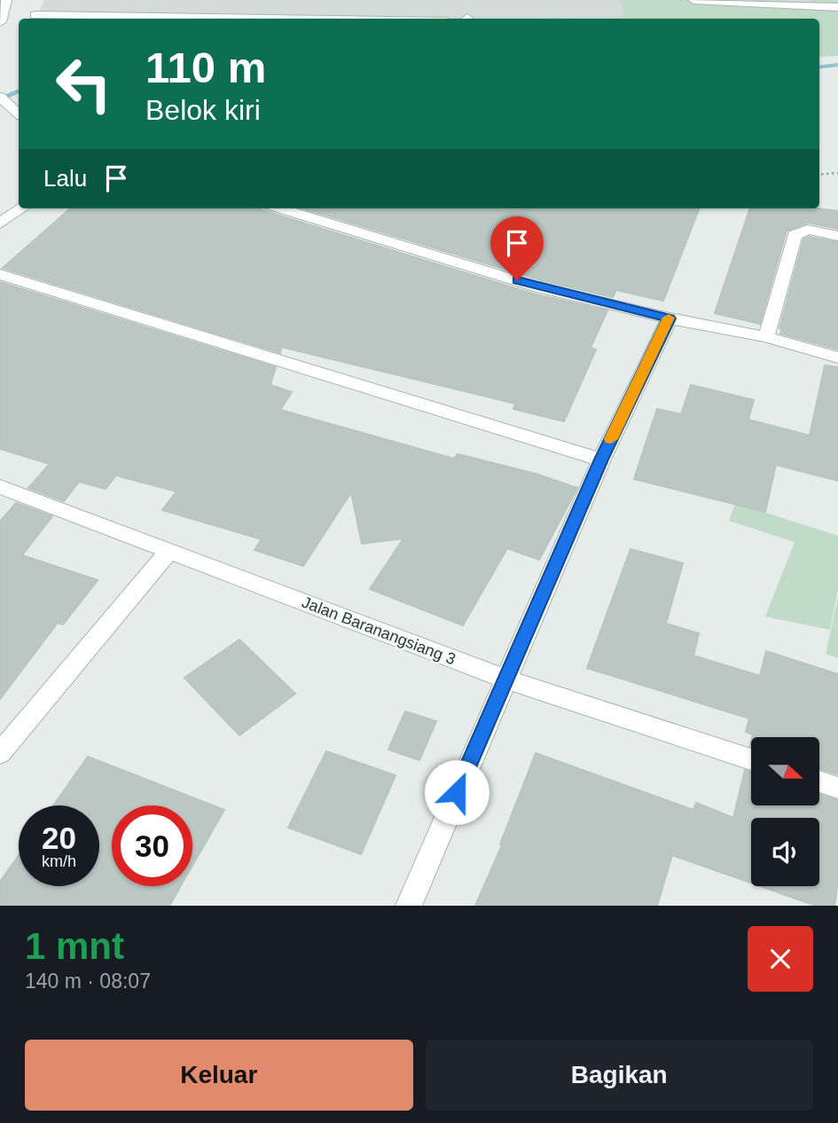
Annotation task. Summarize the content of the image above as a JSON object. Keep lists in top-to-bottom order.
{
  "streets": {
    "street": ["Jalan Baranangsiang 3"]
  },
  "north": "right",
  "page": {
    "turn": ["110 m", "Belok kiri"],
    "then": "Lalu",
    "speed": "20 km/h",
    "limit": "30",
    "heading": ["1 mnt", "140 m · 08:07"],
    "buttons": ["Keluar", "Bagikan"]
  }
}
